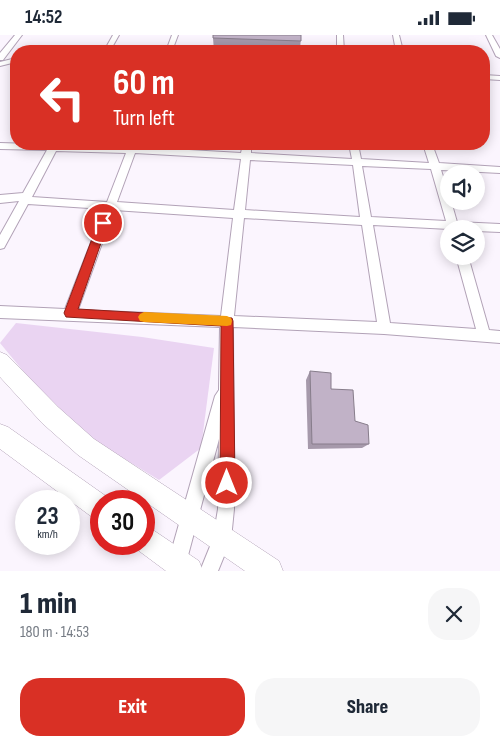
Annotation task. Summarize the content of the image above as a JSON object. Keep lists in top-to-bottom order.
{
  "page": {
    "status": "14:52",
    "turn": ["60 m", "Turn left"],
    "speed": "23 km/h",
    "limit": "30",
    "heading": ["1 min", "180 m · 14:53"],
    "buttons": ["Exit", "Share"]
  }
}
